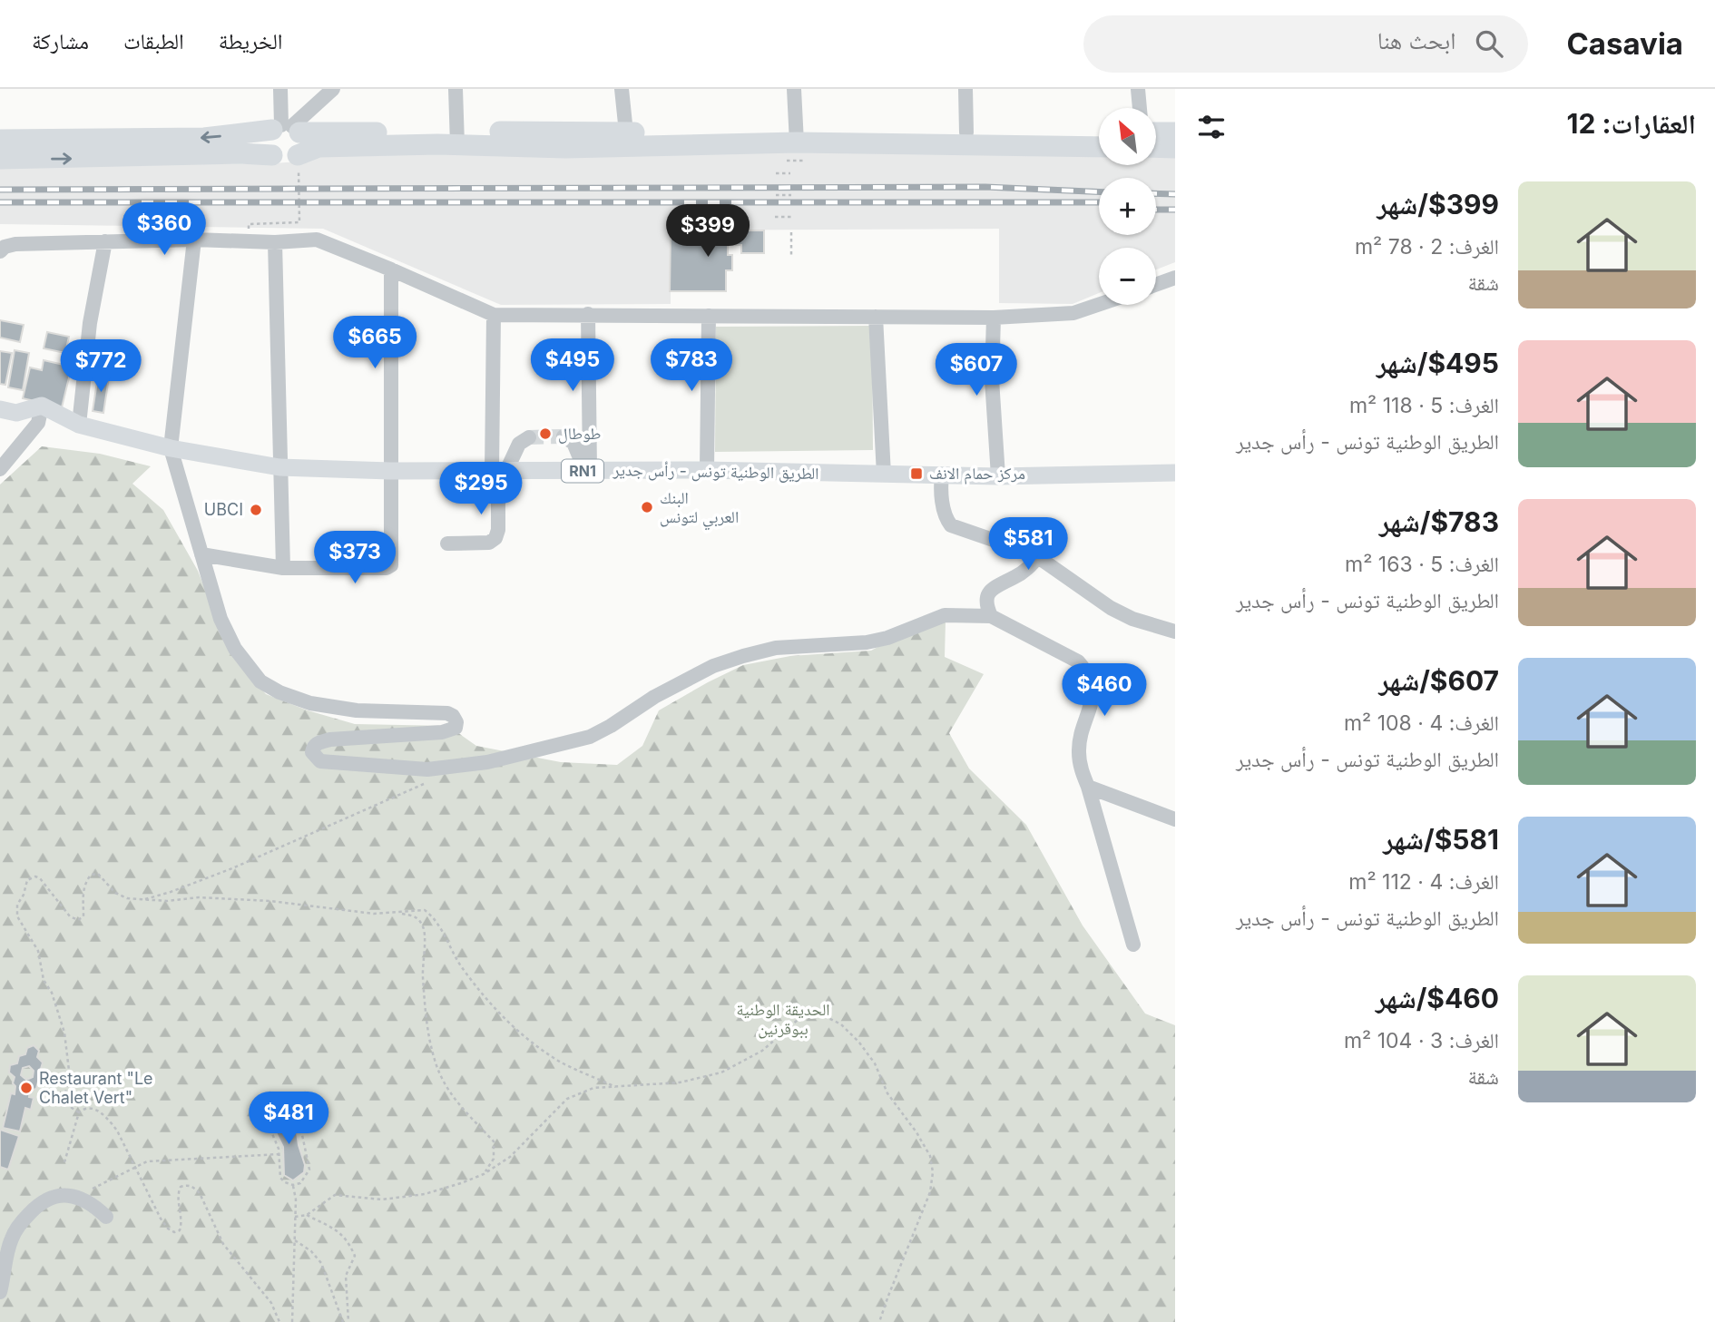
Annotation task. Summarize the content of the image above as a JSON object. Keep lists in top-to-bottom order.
{
  "streets": {
    "main road": ["RN1", "الطريق الوطنية تونس - رأس جدير"]
  },
  "parks": ["الحديقة الوطنية ببوقرنين"],
  "places": {
    "other": [
      "طوطال",
      "البنك العربي لتونس",
      "UBCI",
      "Restaurant \"Le Chalet Vert\""
    ],
    "transit": ["مركز حمام الانف"]
  },
  "north": "top left",
  "page": {
    "header": "Casavia",
    "search": "ابحث هنا",
    "nav": ["الخريطة", "الطبقات", "مشاركة"],
    "heading": "العقارات: 12",
    "map_buttons": ["+", "−"],
    "list": [
      {
        "name": "$399/شهر",
        "note": "الغرف: 2 · 78 m² · شقة"
      },
      {
        "name": "$495/شهر",
        "note": "الغرف: 5 · 118 m² · الطريق الوطنية تونس - رأس جدير"
      },
      {
        "name": "$783/شهر",
        "note": "الغرف: 5 · 163 m² · الطريق الوطنية تونس - رأس جدير"
      },
      {
        "name": "$607/شهر",
        "note": "الغرف: 4 · 108 m² · الطريق الوطنية تونس - رأس جدير"
      },
      {
        "name": "$581/شهر",
        "note": "الغرف: 4 · 112 m² · الطريق الوطنية تونس - رأس جدير"
      },
      {
        "name": "$460/شهر",
        "note": "الغرف: 3 · 104 m² · شقة"
      }
    ],
    "price": [
      "$360",
      "$399",
      "$665",
      "$495",
      "$783",
      "$772",
      "$607",
      "$295",
      "$581",
      "$373",
      "$460",
      "$481"
    ]
  }
}
